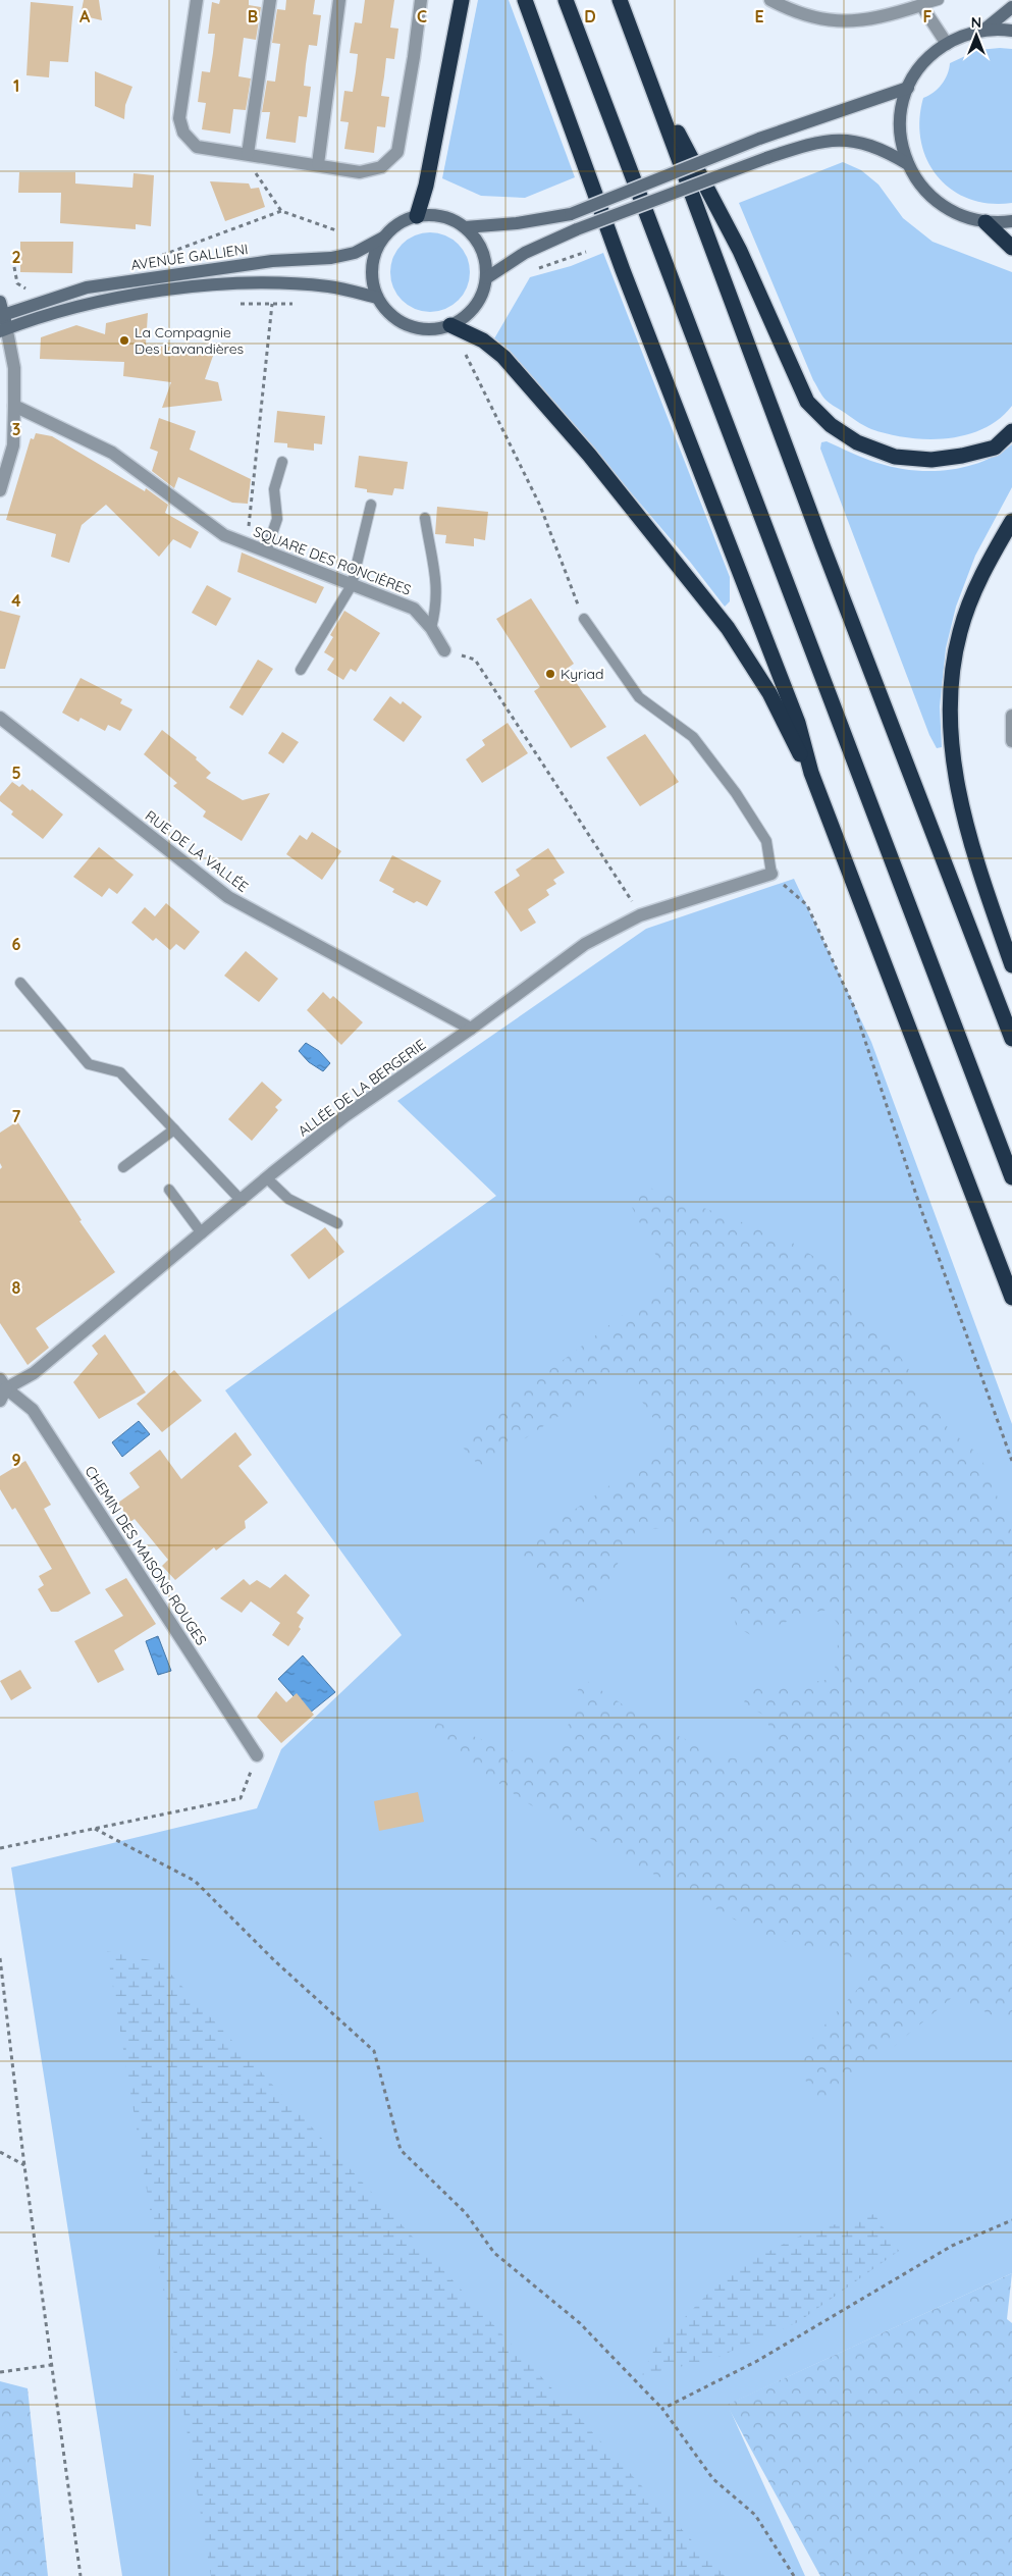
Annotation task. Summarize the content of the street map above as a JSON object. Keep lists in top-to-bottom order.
{
  "streets": {
    "main road": ["AVENUE GALLIENI"],
    "street": [
      "SQUARE DES RONCIÈRES",
      "RUE DE LA VALLÉE",
      "ALLÉE DE LA BERGERIE",
      "CHEMIN DES MAISONS ROUGES"
    ]
  },
  "crossings": [
    ["RUE DE LA VALLÉE", "ALLÉE DE LA BERGERIE"],
    ["ALLÉE DE LA BERGERIE", "CHEMIN DES MAISONS ROUGES"]
  ],
  "places": ["La Compagnie Des Lavandières", "Kyriad"],
  "north": "top",
  "grid": {
    "columns": [
      "A",
      "B",
      "C",
      "D",
      "E",
      "F"
    ],
    "rows": [
      "1",
      "2",
      "3",
      "4",
      "5",
      "6",
      "7",
      "8",
      "9"
    ]
  }
}
